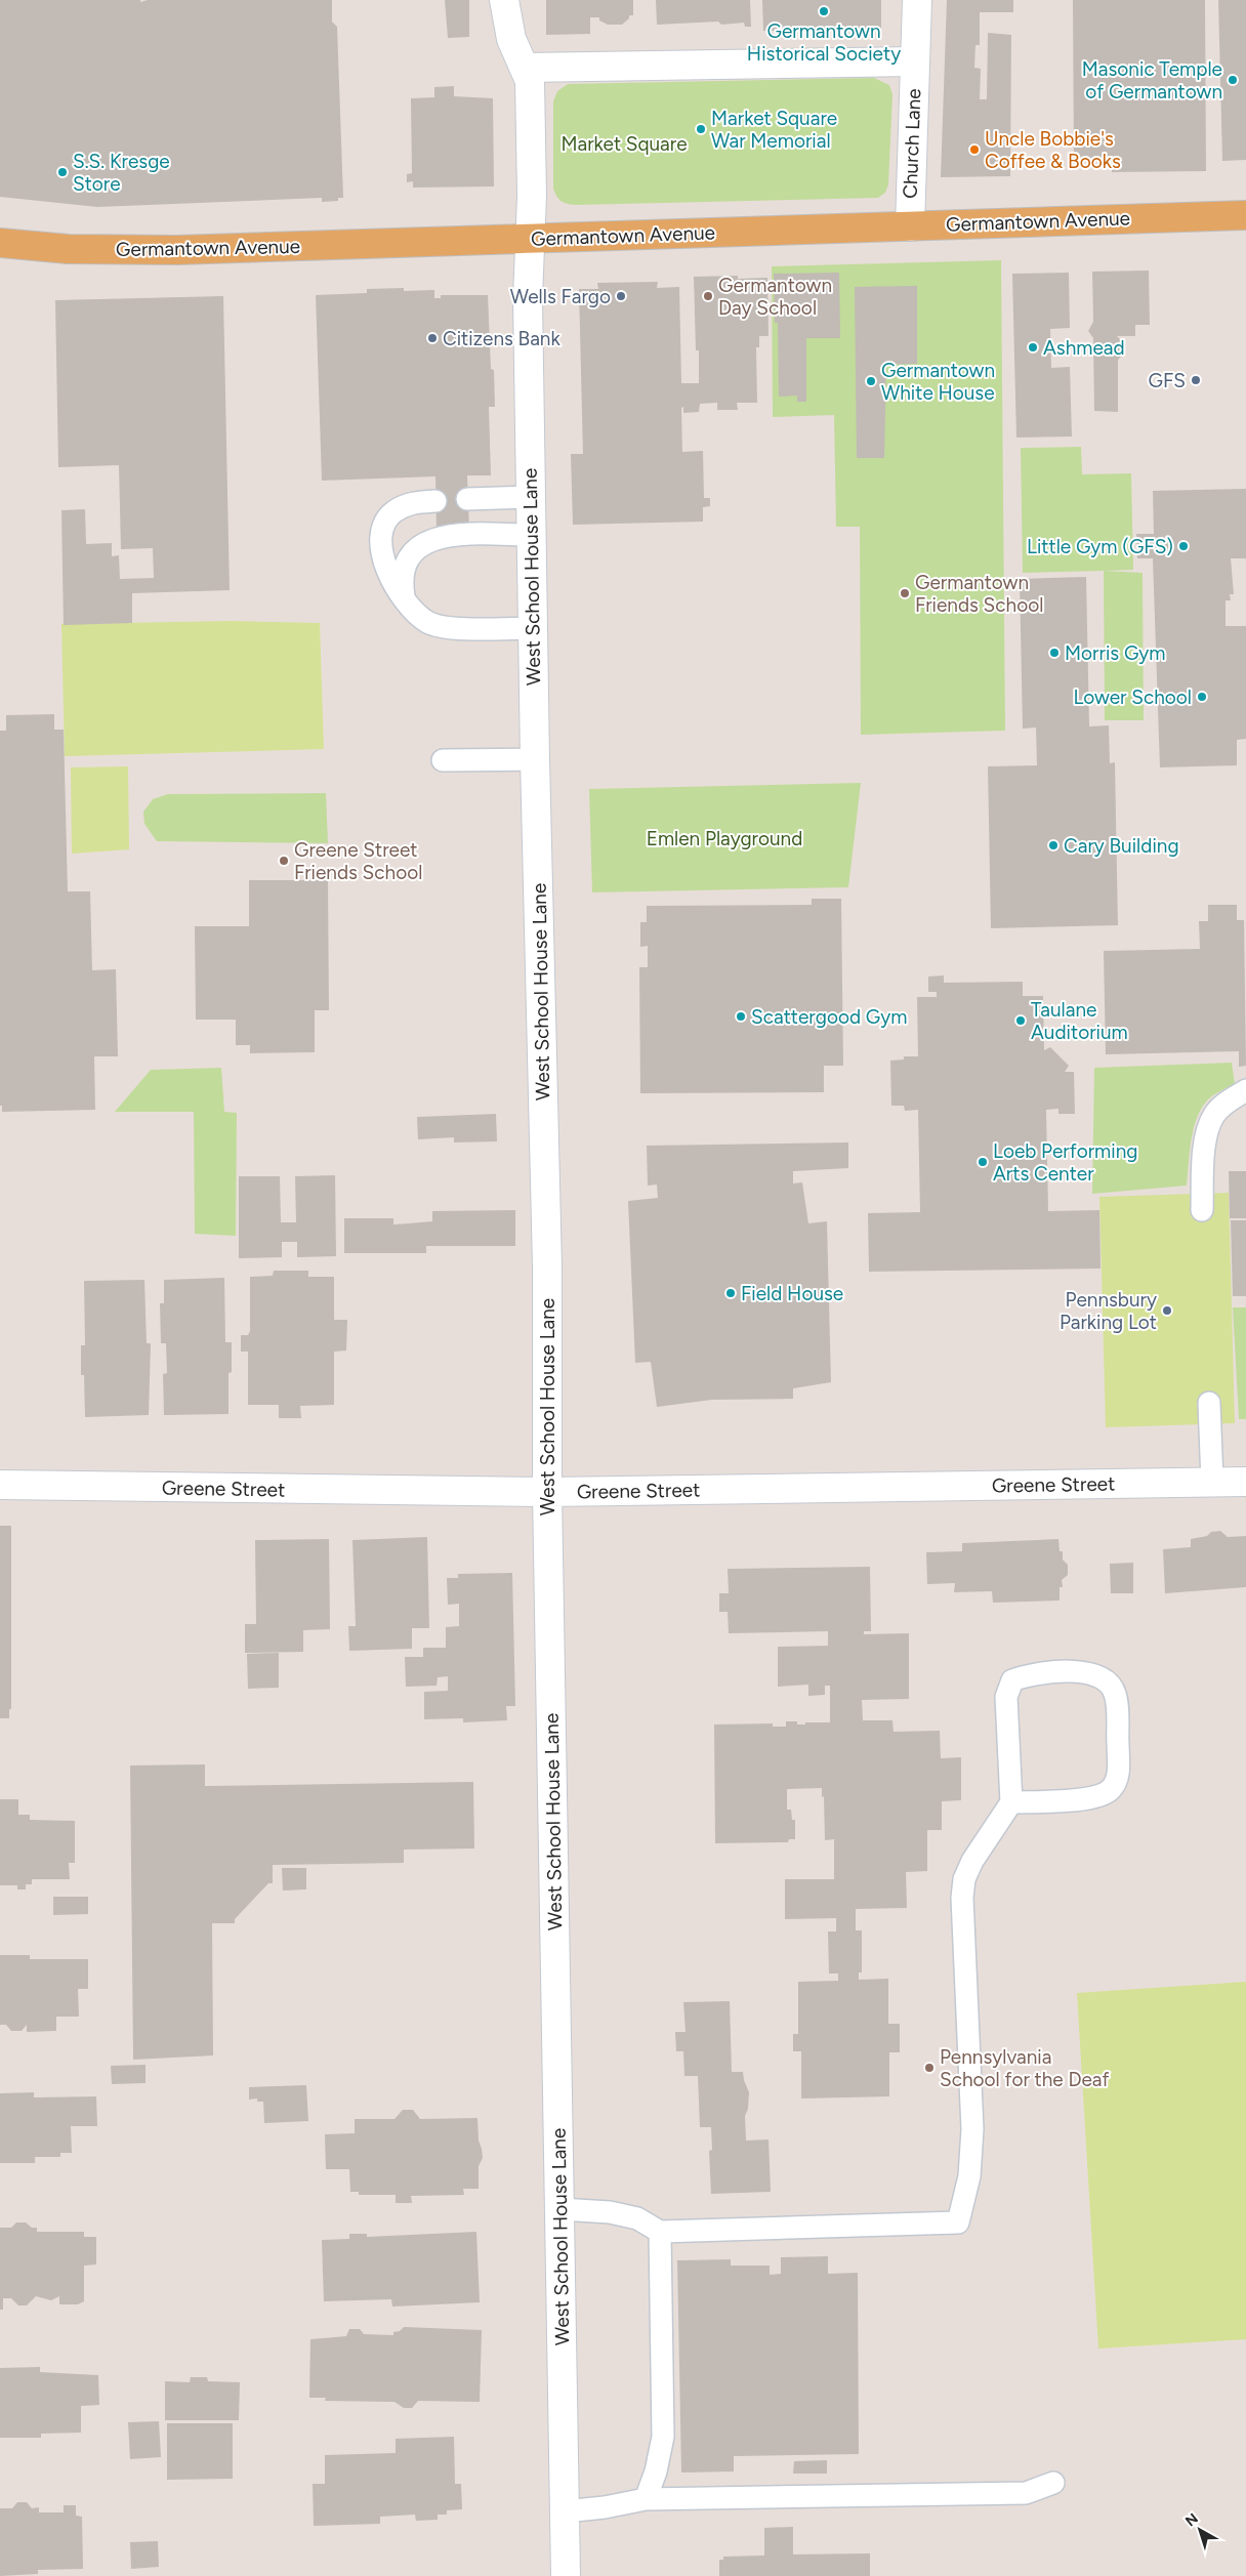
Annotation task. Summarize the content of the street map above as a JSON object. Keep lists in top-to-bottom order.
{
  "streets": {
    "main road": ["Germantown Avenue"],
    "street": ["Church Lane", "West School House Lane", "Greene Street"]
  },
  "crossings": [
    ["Church Lane", "Germantown Avenue"],
    ["Germantown Avenue", "West School House Lane"],
    ["West School House Lane", "Greene Street"]
  ],
  "parks": ["Market Square", "Emlen Playground"],
  "places": [
    "Germantown Historical Society",
    "Masonic Temple of Germantown",
    "Market Square War Memorial",
    "Uncle Bobbie's Coffee & Books",
    "S.S. Kresge Store",
    "Wells Fargo",
    "Germantown Day School",
    "Citizens Bank",
    "Ashmead",
    "GFS",
    "Germantown White House",
    "Little Gym (GFS)",
    "Germantown Friends School",
    "Morris Gym",
    "Lower School",
    "Cary Building",
    "Greene Street Friends School",
    "Scattergood Gym",
    "Taulane Auditorium",
    "Loeb Performing Arts Center",
    "Field House",
    "Pennsbury Parking Lot",
    "Pennsylvania School for the Deaf"
  ],
  "north": "top left"
}
